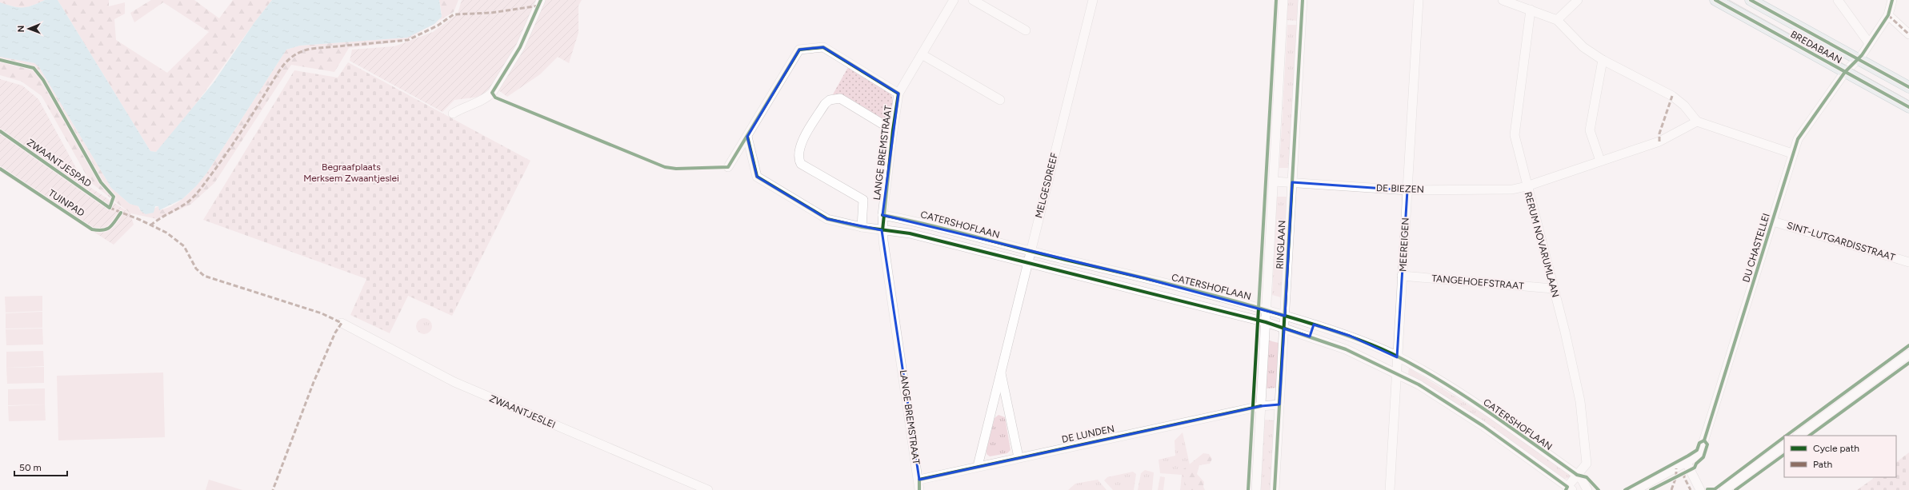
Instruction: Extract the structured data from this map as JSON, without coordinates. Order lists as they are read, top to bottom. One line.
{"streets":{"main road":["BREDABAAN"],"street":["LANGE BREMSTRAAT","MELGESDREEF","DE BIEZEN","CATERSHOFLAAN","SINT-LUTGARDISSTRAAT","RINGLAAN","MEEREIGEN","RERUM NOVARUMLAAN","DU CHASTELLEI","TANGEHOEFSTRAAT","ZWAANTJESLEI","DE LUNDEN"],"cycle path":["ZWAANTJESPAD","TUINPAD"]},"crossings":[["BREDABAAN","DU CHASTELLEI"],["LANGE BREMSTRAAT","CATERSHOFLAAN"],["LANGE BREMSTRAAT","DE LUNDEN"],["MELGESDREEF","CATERSHOFLAAN"],["MELGESDREEF","DE LUNDEN"],["DE BIEZEN","RINGLAAN"],["DE BIEZEN","MEEREIGEN"],["DE BIEZEN","RERUM NOVARUMLAAN"],["CATERSHOFLAAN","RINGLAAN"],["CATERSHOFLAAN","MEEREIGEN"],["CATERSHOFLAAN","RERUM NOVARUMLAAN"],["SINT-LUTGARDISSTRAAT","DU CHASTELLEI"],["RINGLAAN","DE LUNDEN"],["MEEREIGEN","TANGEHOEFSTRAAT"],["RERUM NOVARUMLAAN","TANGEHOEFSTRAAT"]],"parks":["Begraafplaats Merksem Zwaantjeslei"],"legend":["Cycle path","Path"],"scale_bar":"50 m","north":"left"}
